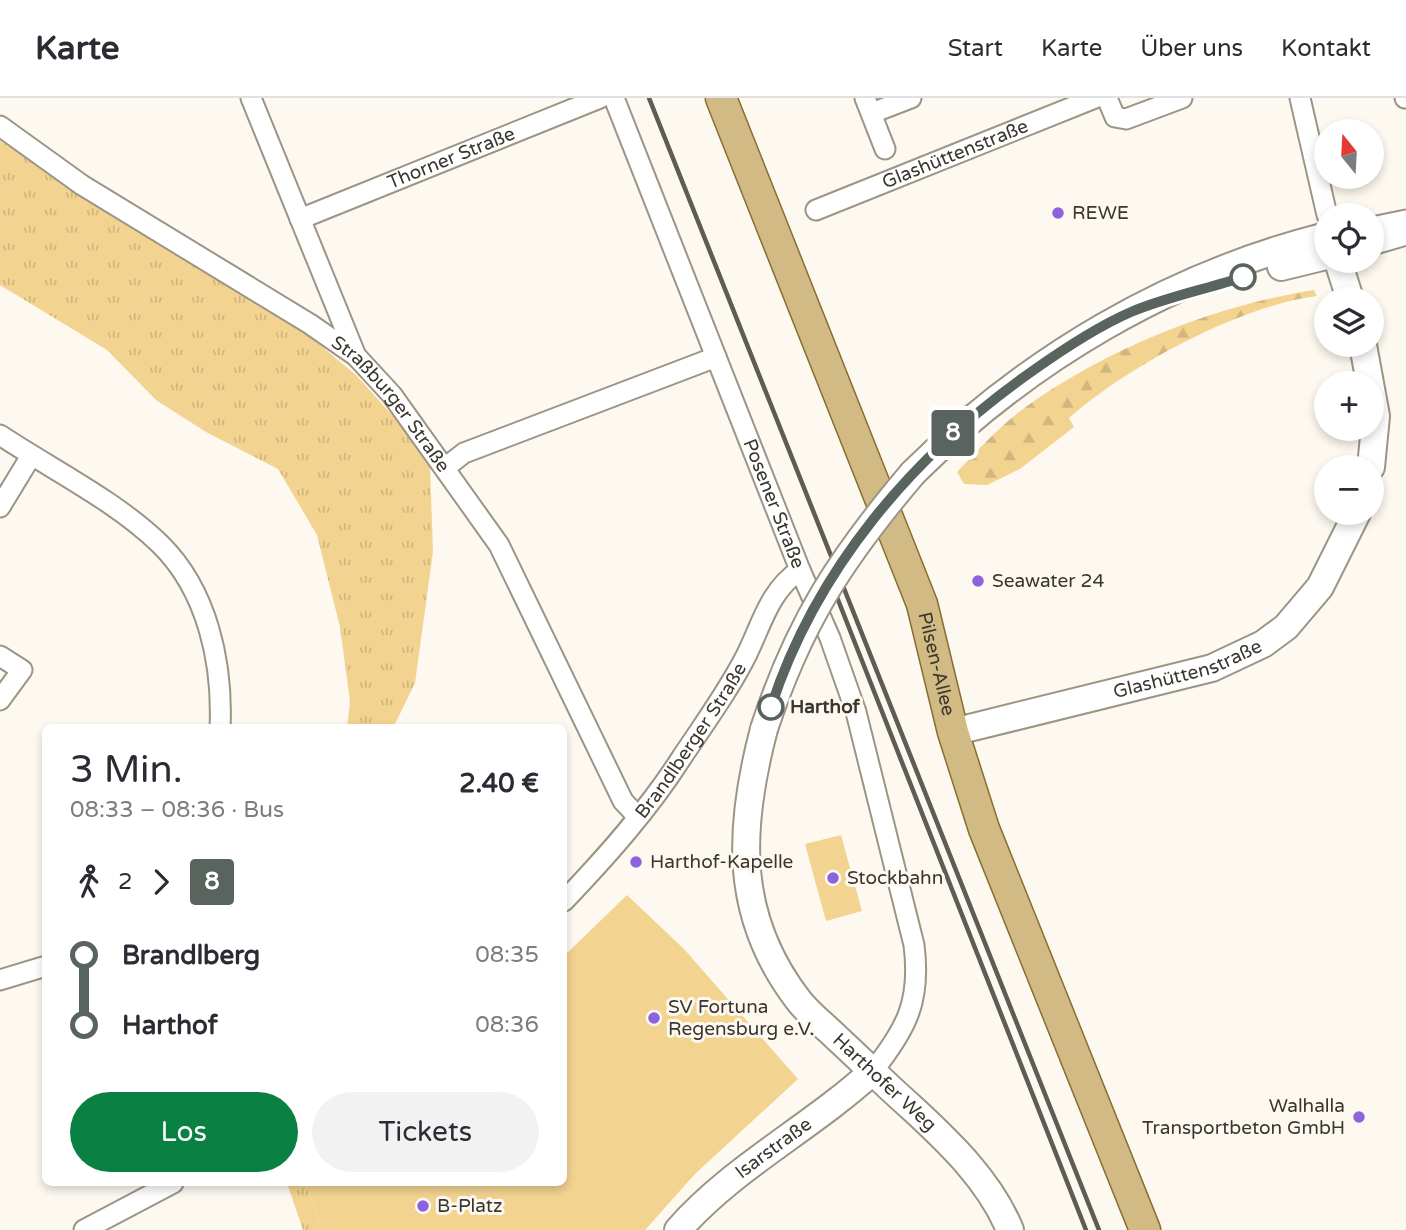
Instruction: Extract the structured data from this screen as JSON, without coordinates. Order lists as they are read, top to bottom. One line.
{"streets":{"main road":["Pilsen-Allee"],"street":["Glashüttenstraße","Thorner Straße","Straßburger Straße","Posener Straße","Brandlberger Straße","Harthofer Weg","Isarstraße"]},"crossings":[["Glashüttenstraße","Pilsen-Allee"],["Straßburger Straße","Brandlberger Straße"],["Posener Straße","Brandlberger Straße"],["Posener Straße","Harthofer Weg"],["Posener Straße","Isarstraße"],["Harthofer Weg","Isarstraße"]],"places":["REWE","Seawater 24","Harthof","Harthof-Kapelle","Stockbahn","SV Fortuna Regensburg e.V.","Walhalla Transportbeton GmbH","B-Platz"],"lines":["bus line 8"],"north":"top","page":{"header":"Karte","nav":["Start","Karte","Über uns","Kontakt"],"on_map":"8","map_buttons":["+","−"],"heading":["3 Min.","08:33 – 08:36 · Bus","2.40 €"],"legs":["2","8"],"list":[{"name":"Brandlberg","value":"08:35"},{"name":"Harthof","value":"08:36"}],"buttons":["Los","Tickets"]}}
